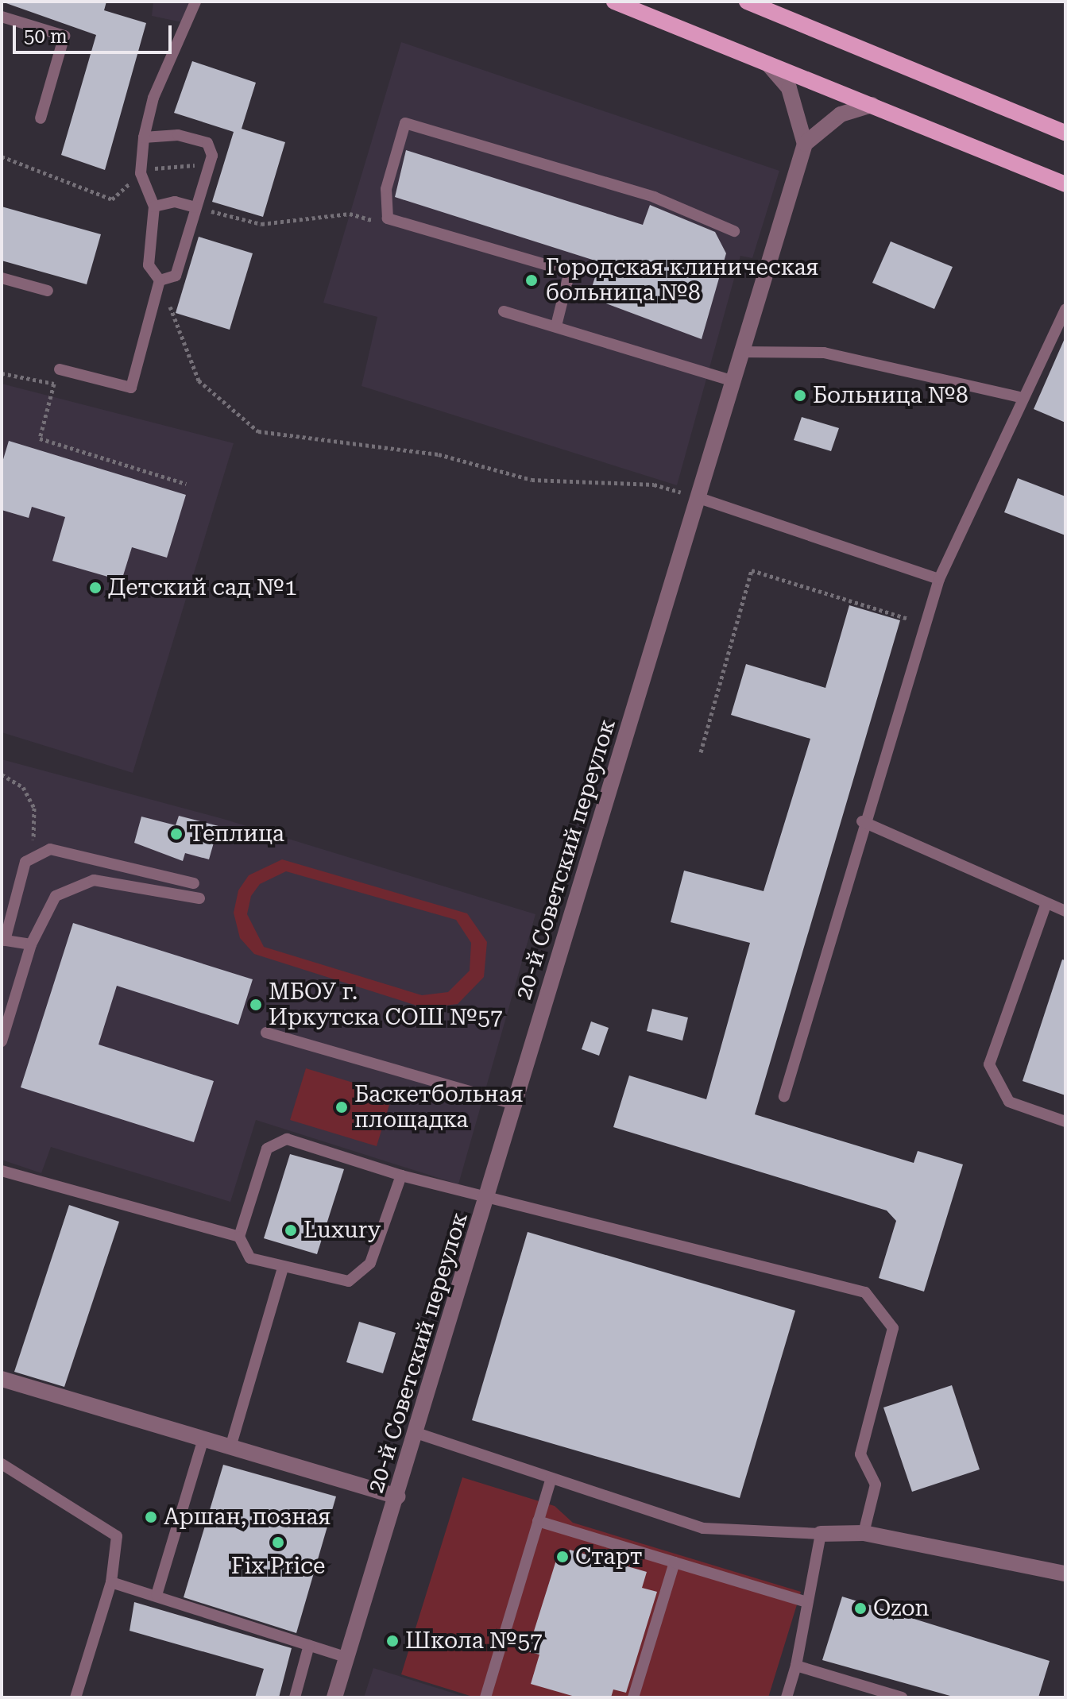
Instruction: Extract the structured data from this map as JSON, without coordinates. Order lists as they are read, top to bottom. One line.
{"streets":{"street":["20-й Советский переулок"]},"places":["Городская клиническая больница №8","Больница №8","Детский сад №1","Теплица","МБОУ г. Иркутска СОШ №57","Баскетбольная площадка","Luxury","Аршан, позная","Fix Price","Старт","Ozon","Школа №57"],"scale_bar":"50 m"}
